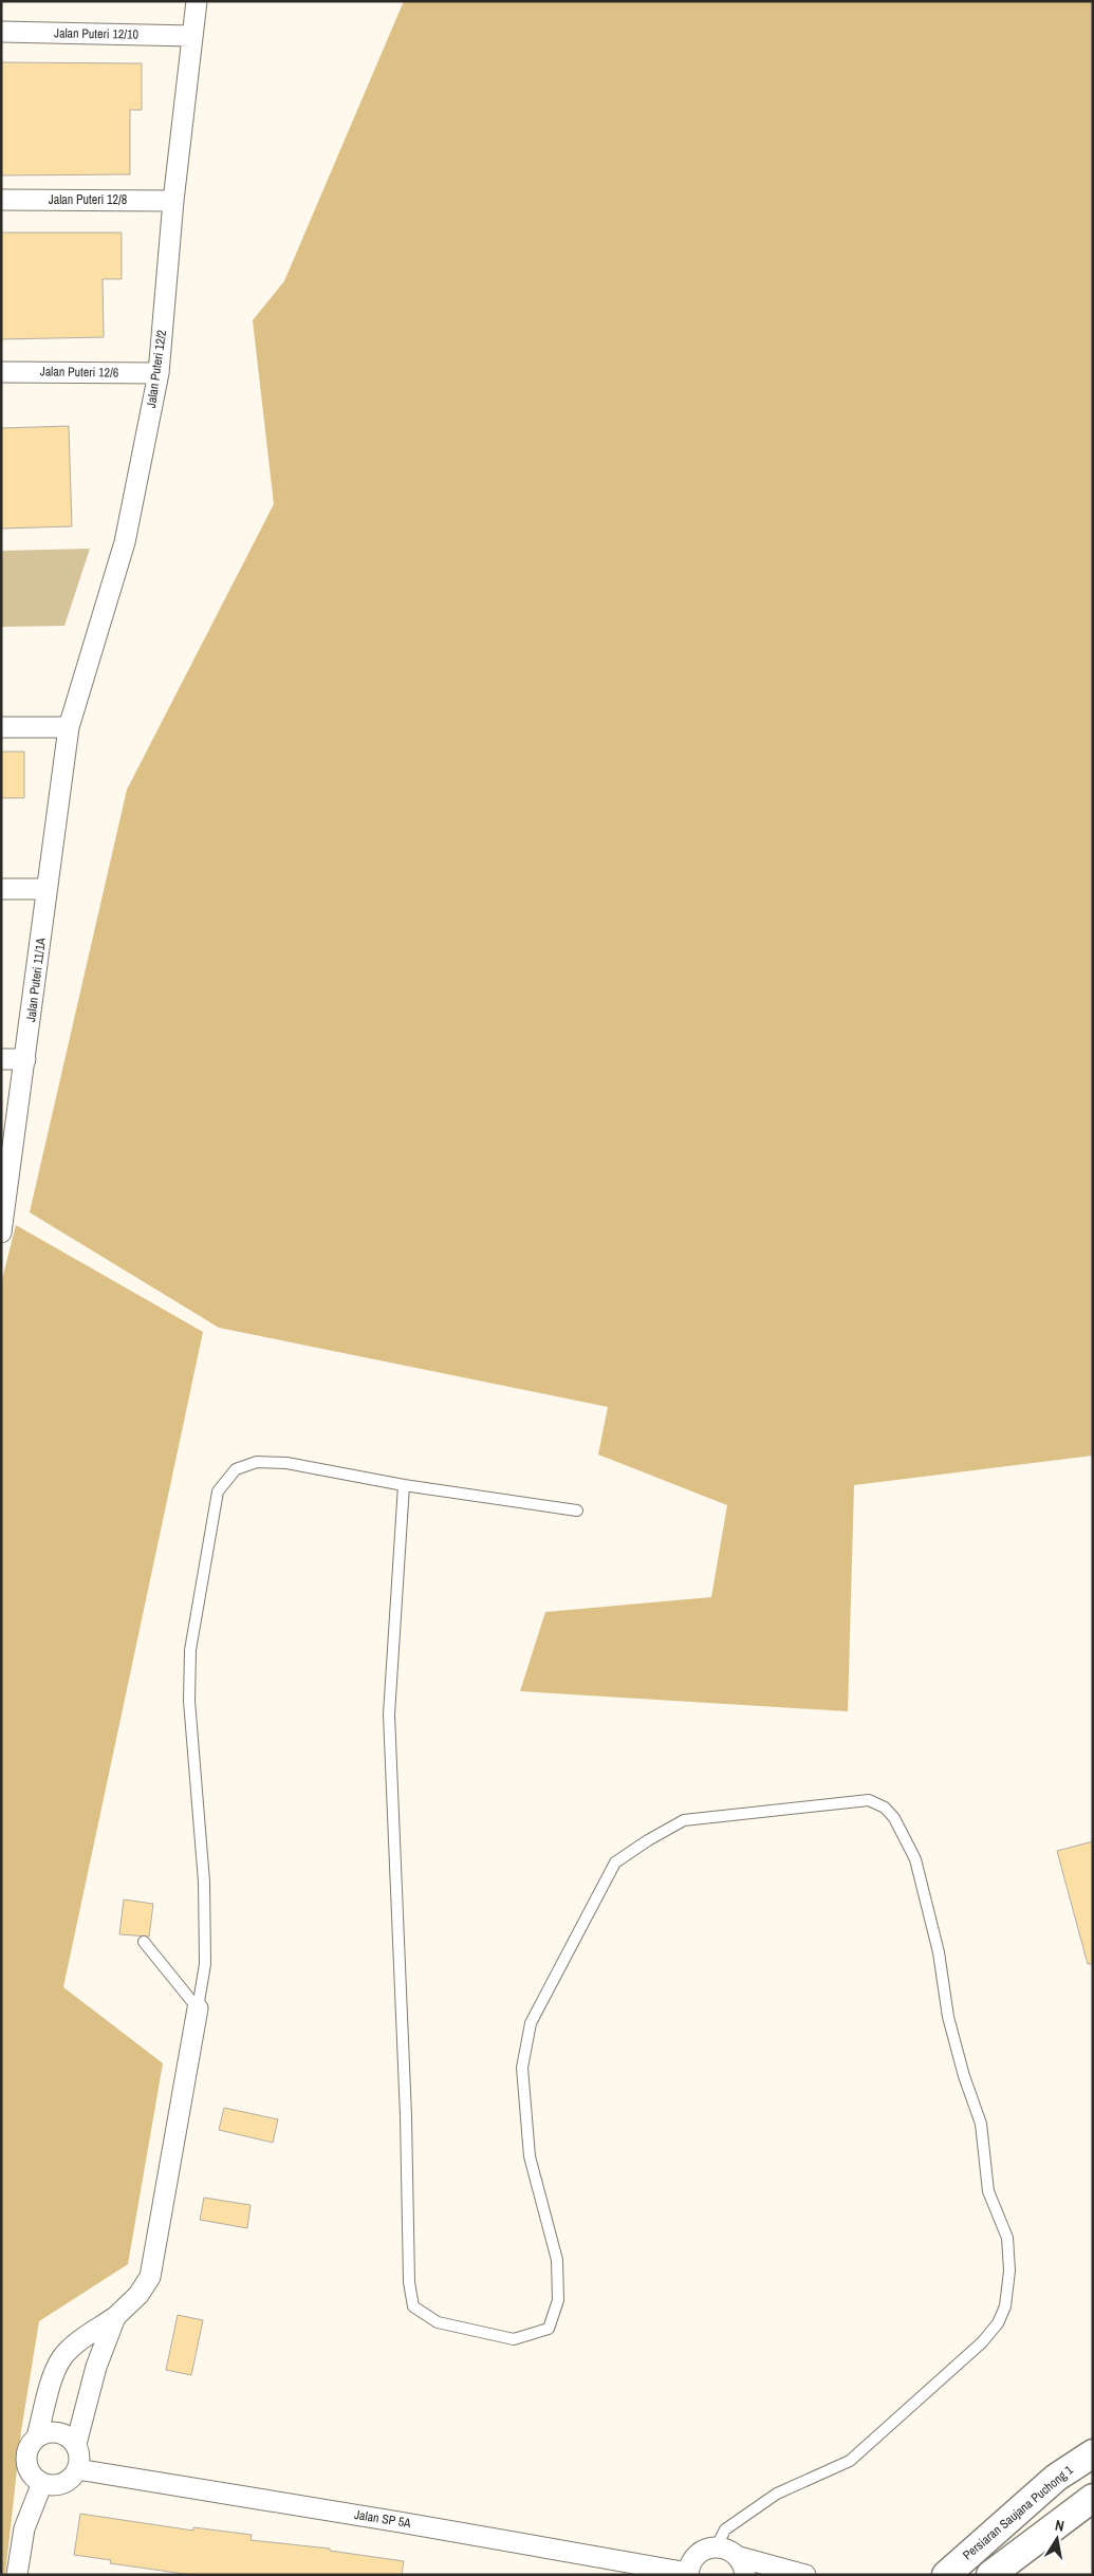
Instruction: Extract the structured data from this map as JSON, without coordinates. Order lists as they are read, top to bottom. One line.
{"streets":{"street":["Jalan Puteri 12/10","Jalan Puteri 12/8","Jalan Puteri 12/2","Jalan Puteri 12/6","Jalan Puteri 11/1A","Persiaran Saujana Puchong 1","Jalan SP 5A"]},"crossings":[["Jalan Puteri 12/10","Jalan Puteri 12/2"],["Jalan Puteri 12/8","Jalan Puteri 12/2"],["Jalan Puteri 12/2","Jalan Puteri 12/6"],["Jalan Puteri 12/2","Jalan Puteri 11/1A"]],"north":"top"}
